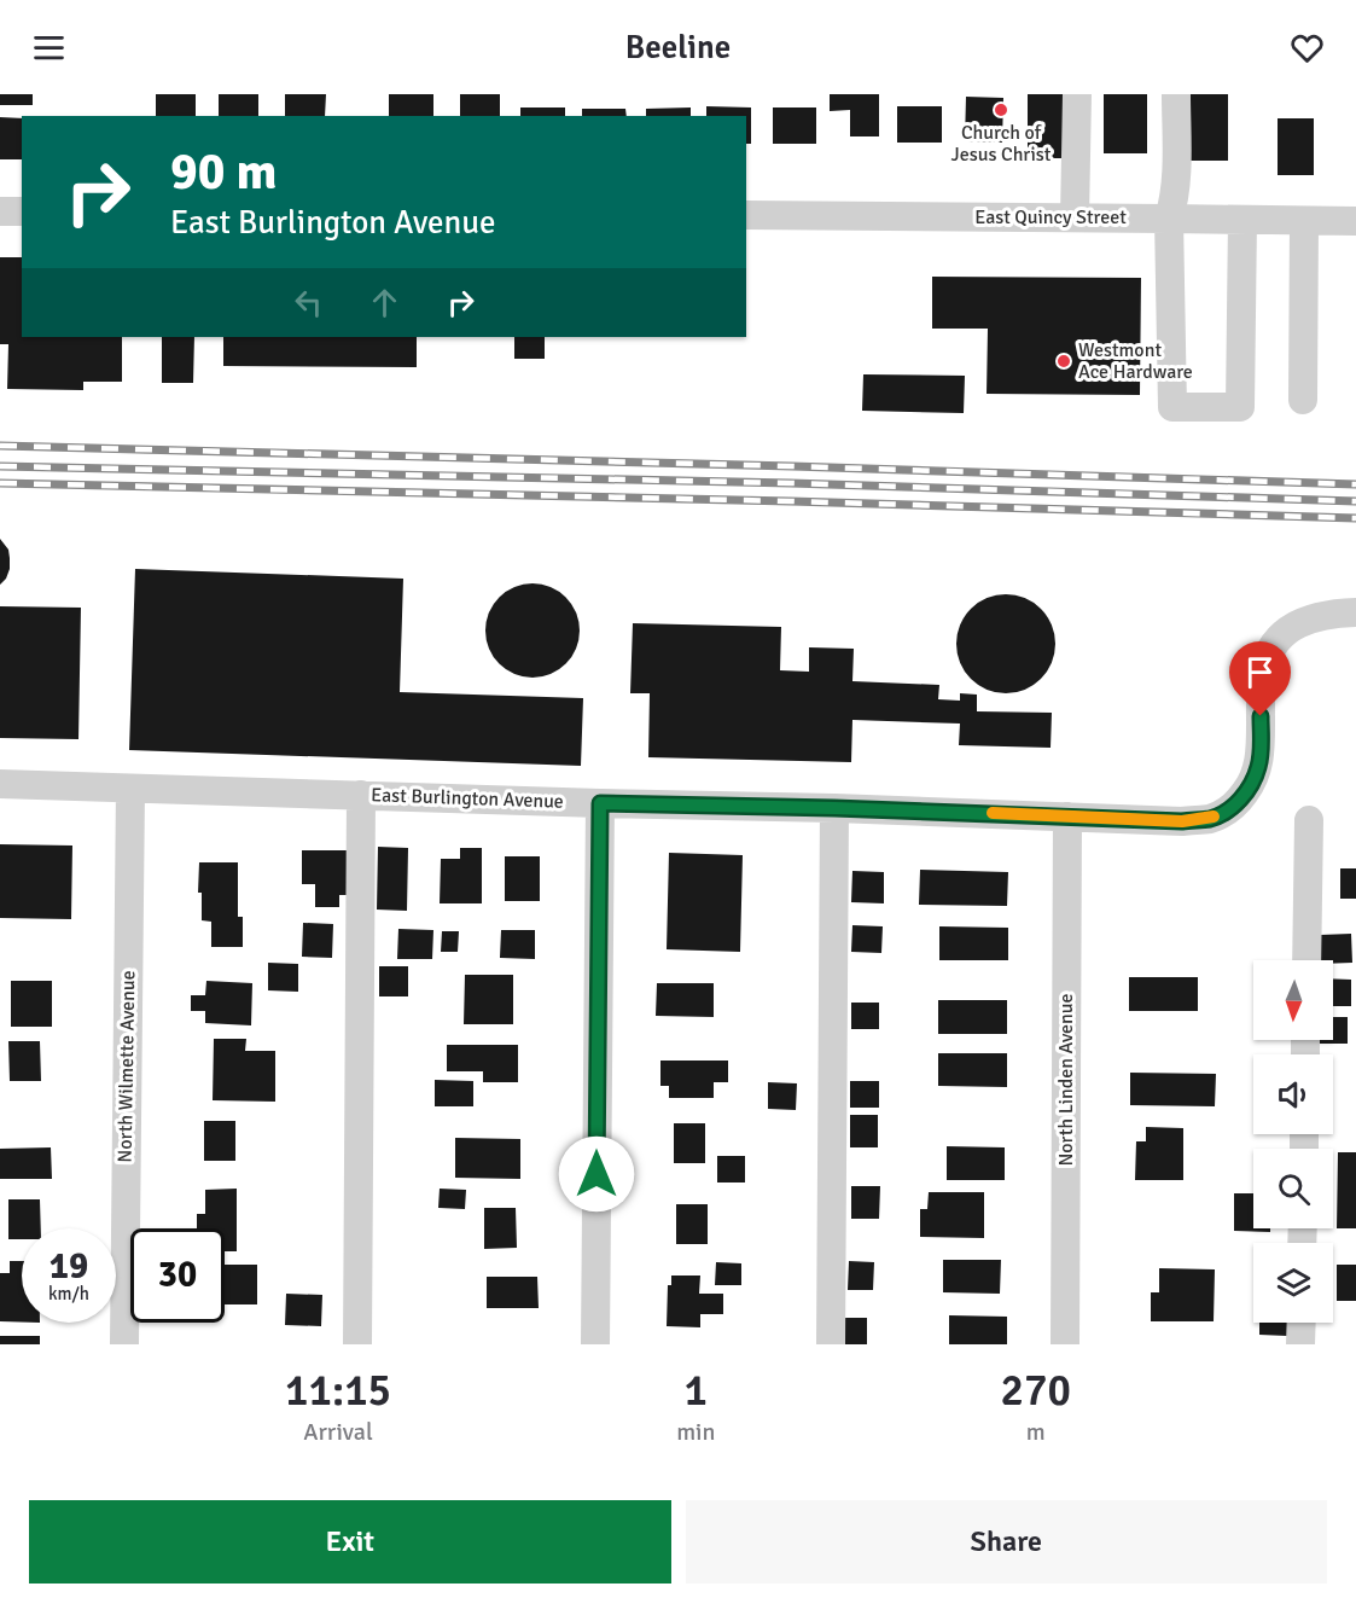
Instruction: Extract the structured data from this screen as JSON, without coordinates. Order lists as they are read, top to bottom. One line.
{"streets":{"street":["East Quincy Street","East Burlington Avenue","North Wilmette Avenue","North Linden Avenue"]},"crossings":[["East Burlington Avenue","North Wilmette Avenue"],["East Burlington Avenue","North Linden Avenue"]],"places":["Church of Jesus Christ","Westmont Ace Hardware"],"north":"bottom","page":{"header":"Beeline","turn":["90 m","East Burlington Avenue"],"speed":"19 km/h","limit":"30","eta":["11:15","Arrival","1","min","270","m"],"buttons":["Exit","Share"]}}
